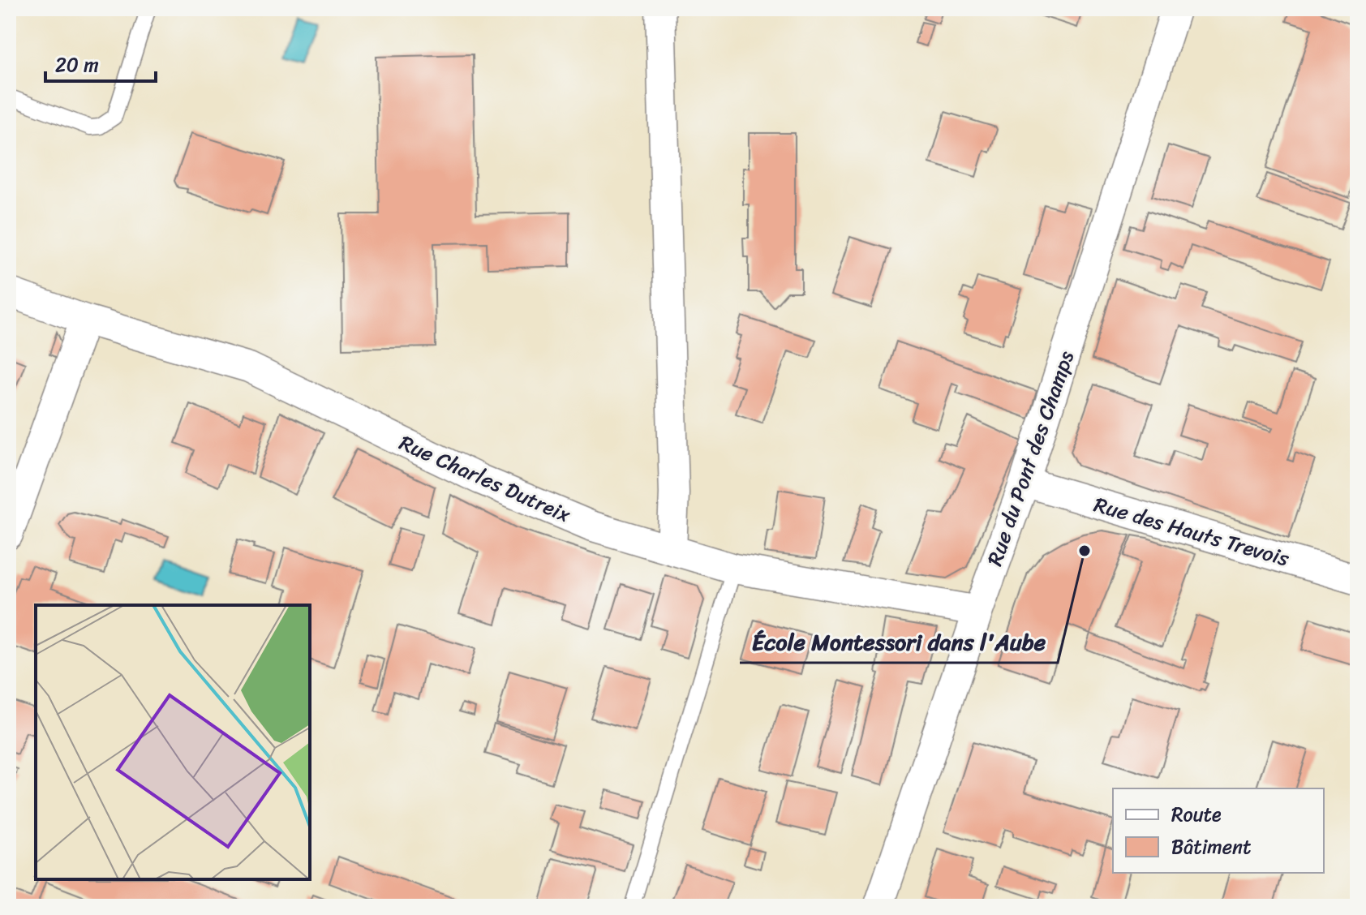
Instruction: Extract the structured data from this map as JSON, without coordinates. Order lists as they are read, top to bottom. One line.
{"streets":{"street":["Rue du Pont des Champs","Rue Charles Dutreix","Rue des Hauts Trevois"]},"crossings":[["Rue du Pont des Champs","Rue Charles Dutreix"],["Rue du Pont des Champs","Rue des Hauts Trevois"]],"places":["École Montessori dans l'Aube"],"legend":["Route","Bâtiment"],"scale_bar":"20 m"}
